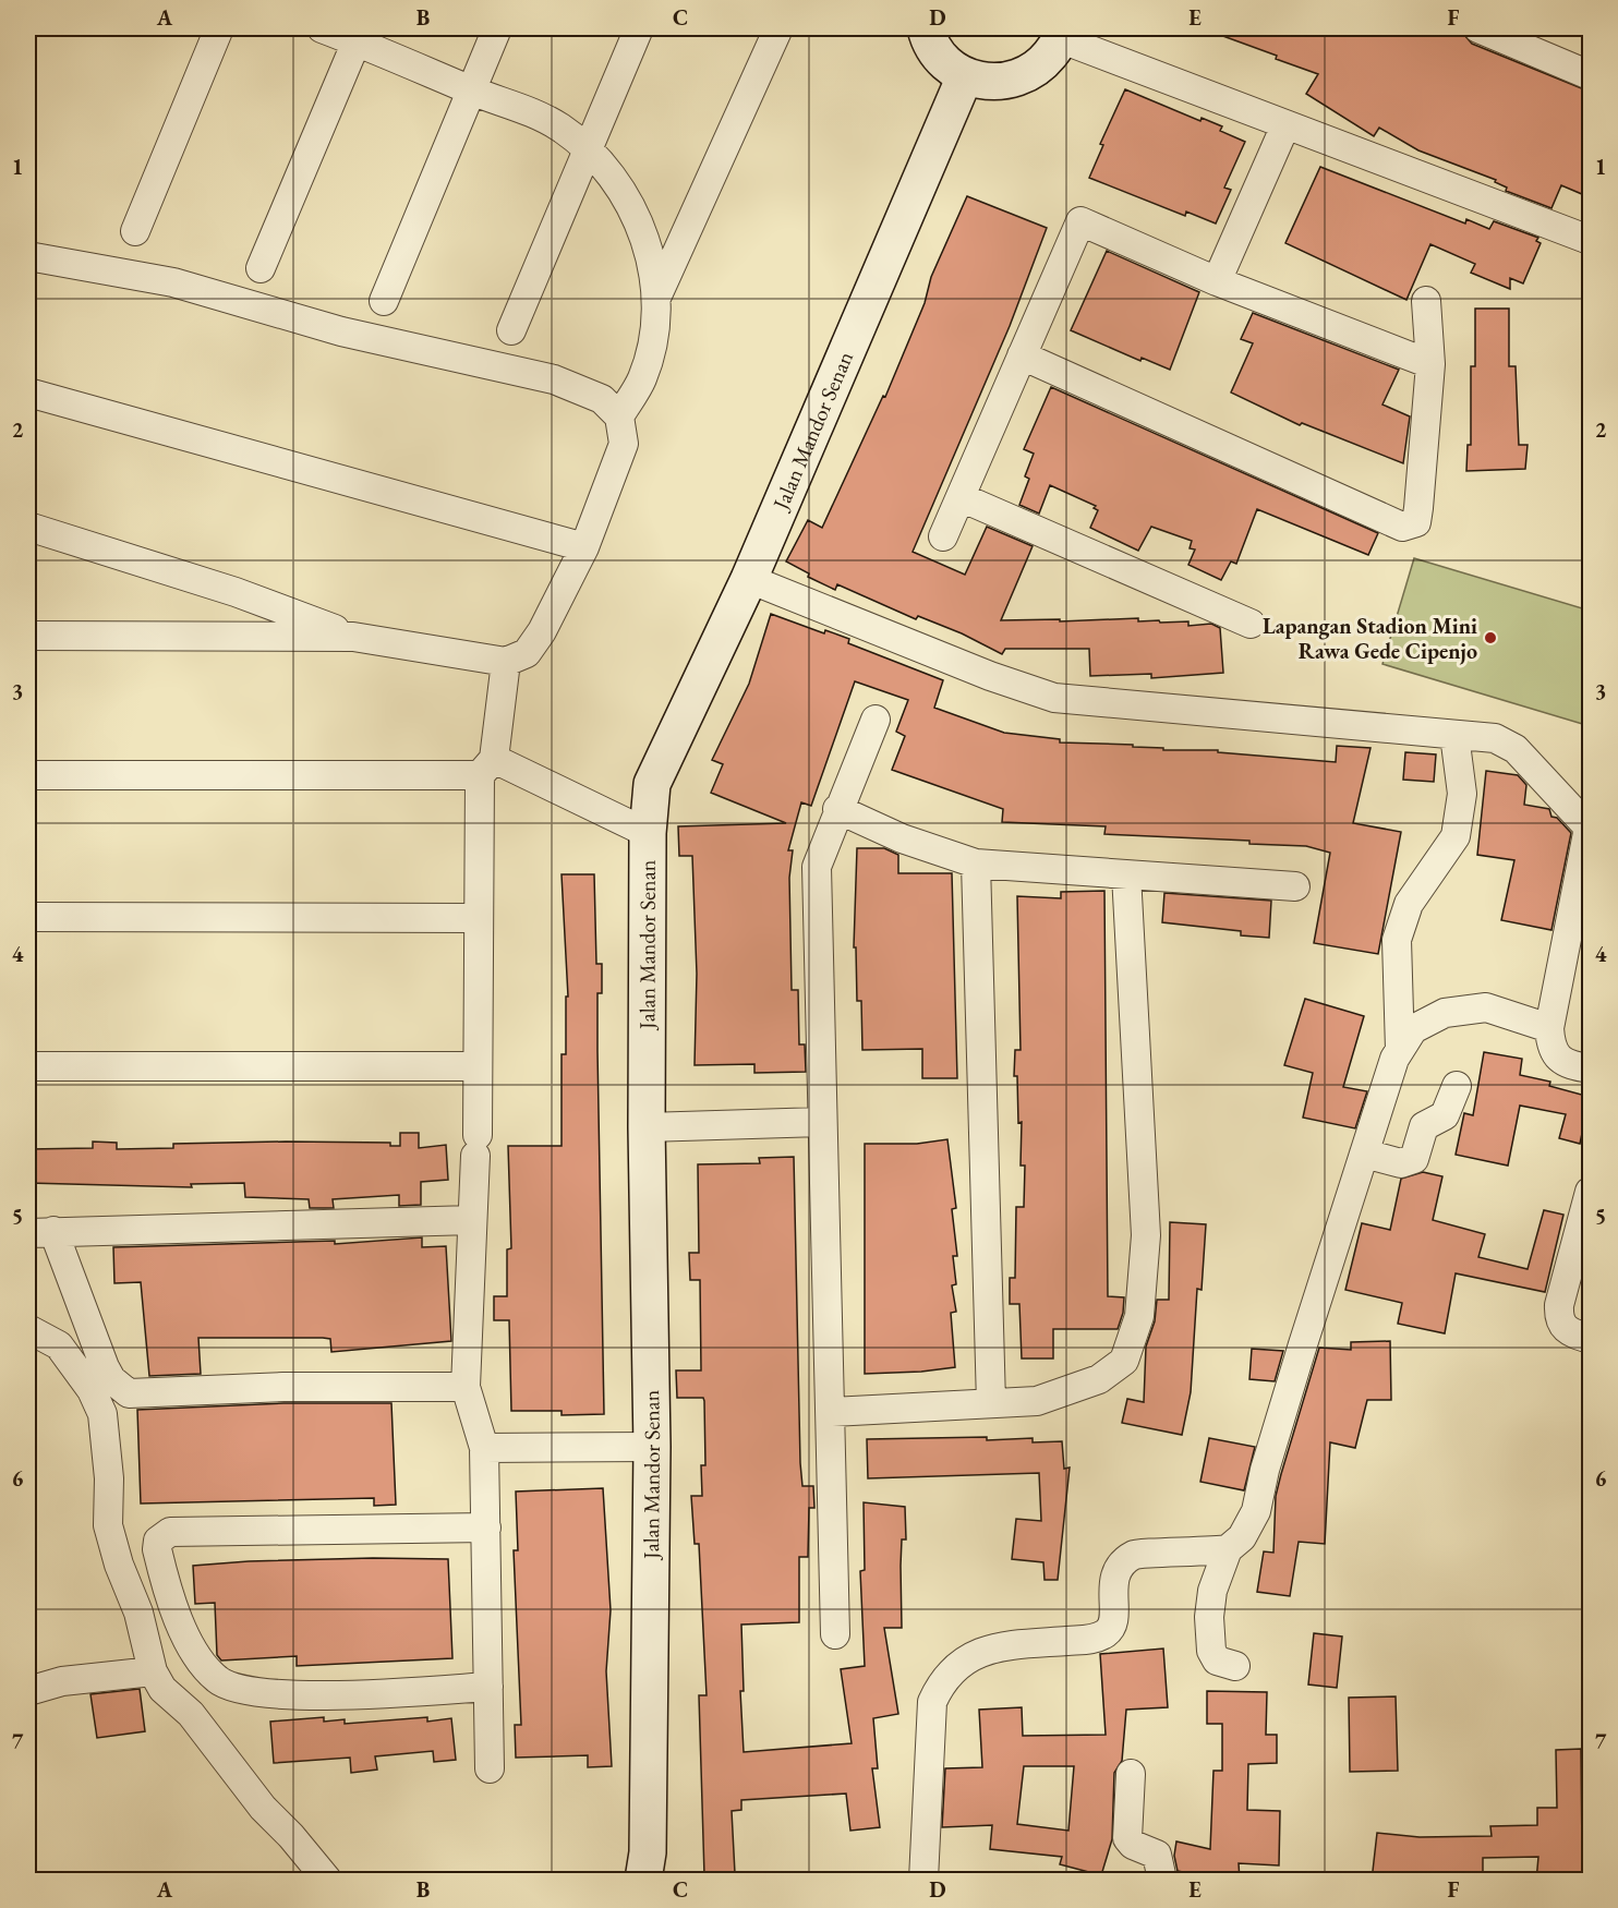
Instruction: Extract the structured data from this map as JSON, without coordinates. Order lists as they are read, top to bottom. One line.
{"streets":{"street":["Jalan Mandor Senan"]},"places":["Lapangan Stadion Mini Rawa Gede Cipenjo"],"grid":{"columns":["A","B","C","D","E","F"],"rows":["1","2","3","4","5","6","7"]}}
